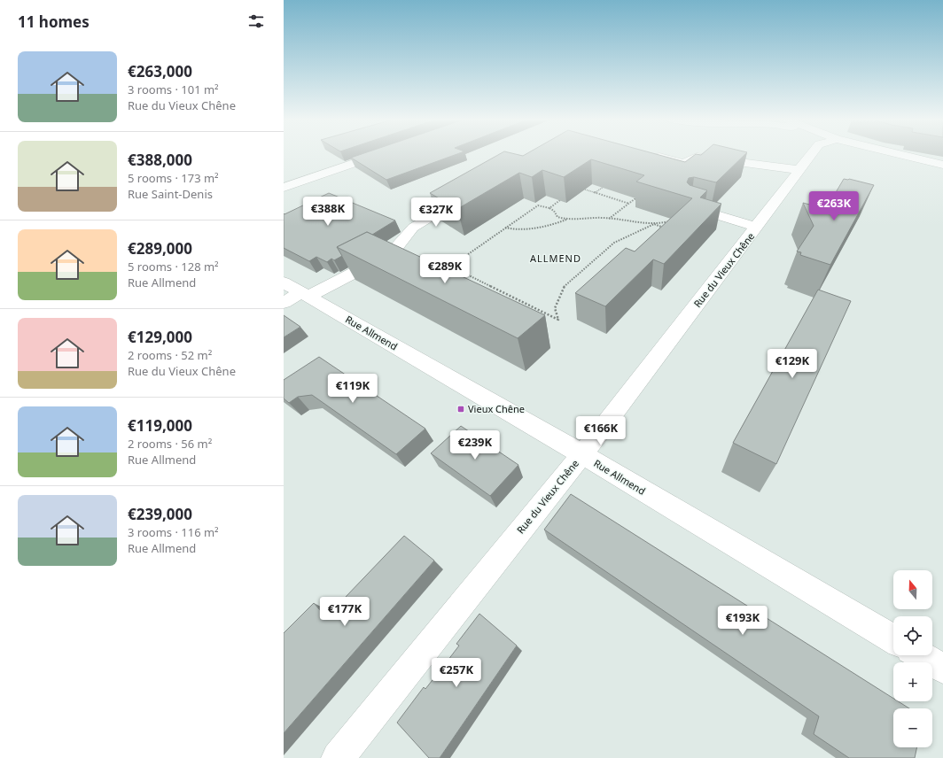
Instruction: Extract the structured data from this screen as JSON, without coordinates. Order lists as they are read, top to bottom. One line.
{"streets":{"street":["Rue du Vieux Chêne","Rue Allmend"]},"crossings":[["Rue du Vieux Chêne","Rue Allmend"]],"districts":["ALLMEND"],"places":{"transit":["Vieux Chêne"]},"north":"top","page":{"heading":"11 homes","list":[{"name":"€263,000","note":"3 rooms · 101 m² · Rue du Vieux Chêne"},{"name":"€388,000","note":"5 rooms · 173 m² · Rue Saint-Denis"},{"name":"€289,000","note":"5 rooms · 128 m² · Rue Allmend"},{"name":"€129,000","note":"2 rooms · 52 m² · Rue du Vieux Chêne"},{"name":"€119,000","note":"2 rooms · 56 m² · Rue Allmend"},{"name":"€239,000","note":"3 rooms · 116 m² · Rue Allmend"}],"price":["€263K","€388K","€327K","€289K","€129K","€119K","€166K","€239K","€177K","€193K","€257K"],"map_buttons":["+","−"]}}
